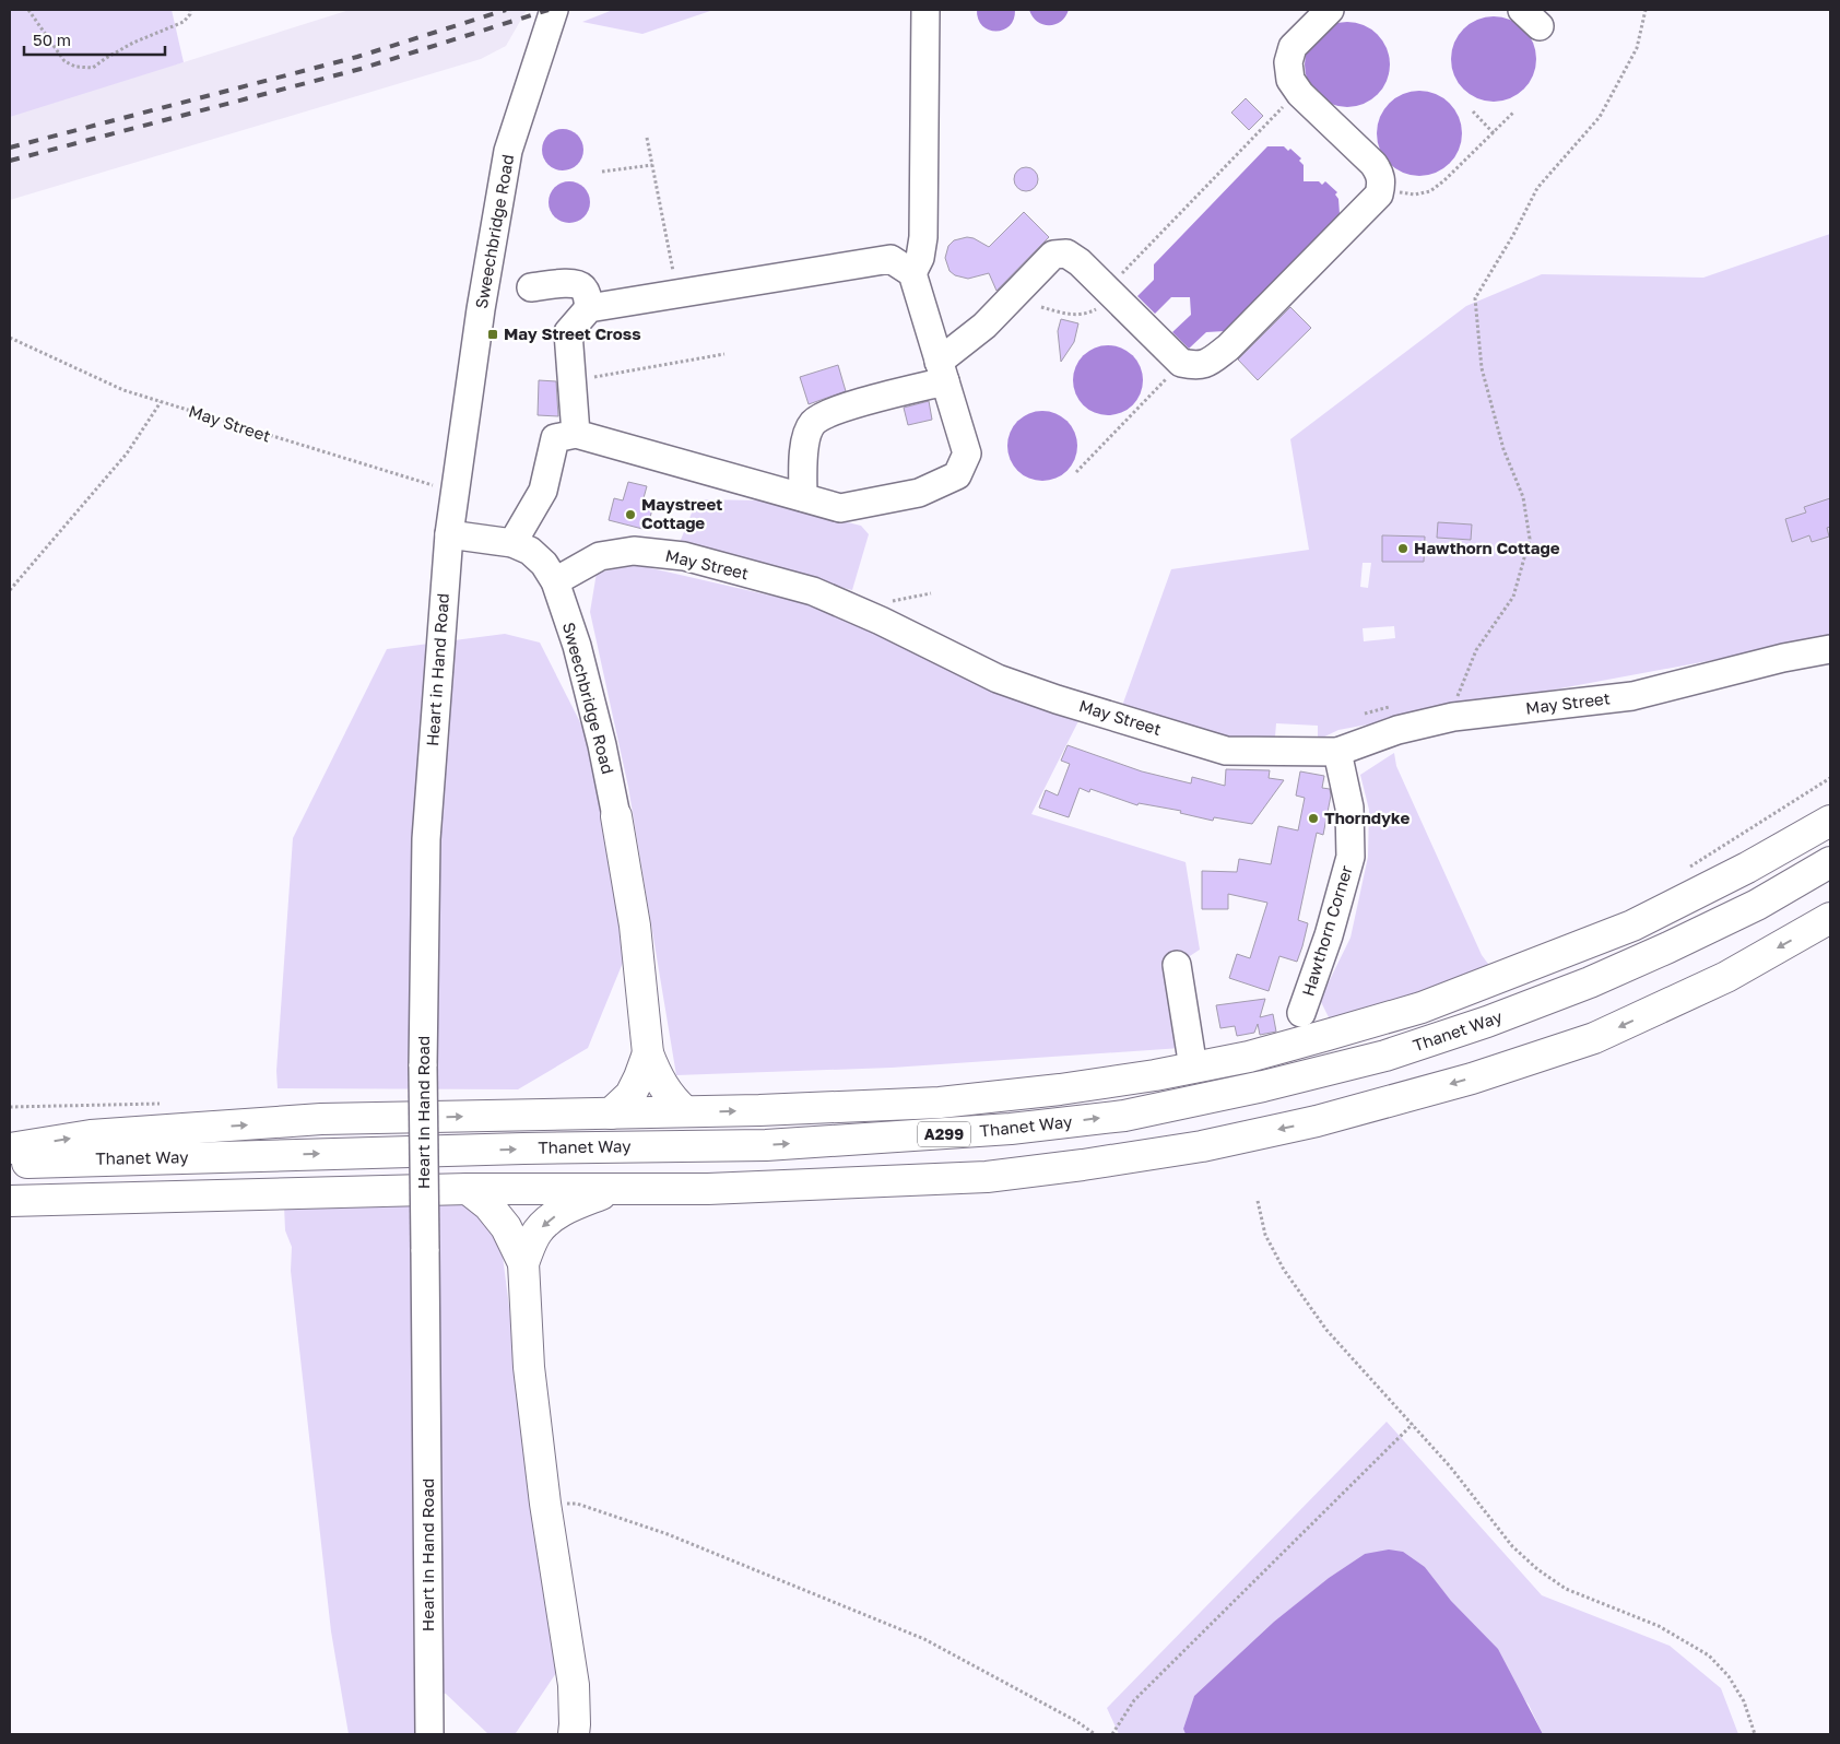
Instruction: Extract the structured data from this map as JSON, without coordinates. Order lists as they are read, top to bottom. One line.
{"streets":{"highway":["Thanet Way","A299"],"street":["Sweechbridge Road","May Street","Heart in Hand Road","Hawthorn Corner"]},"crossings":[["Sweechbridge Road","May Street"],["Sweechbridge Road","Heart in Hand Road"],["May Street","Heart in Hand Road"],["May Street","Hawthorn Corner"]],"places":{"transit":["May Street Cross"],"other":["Maystreet Cottage","Hawthorn Cottage","Thorndyke"]},"scale_bar":"50 m"}
